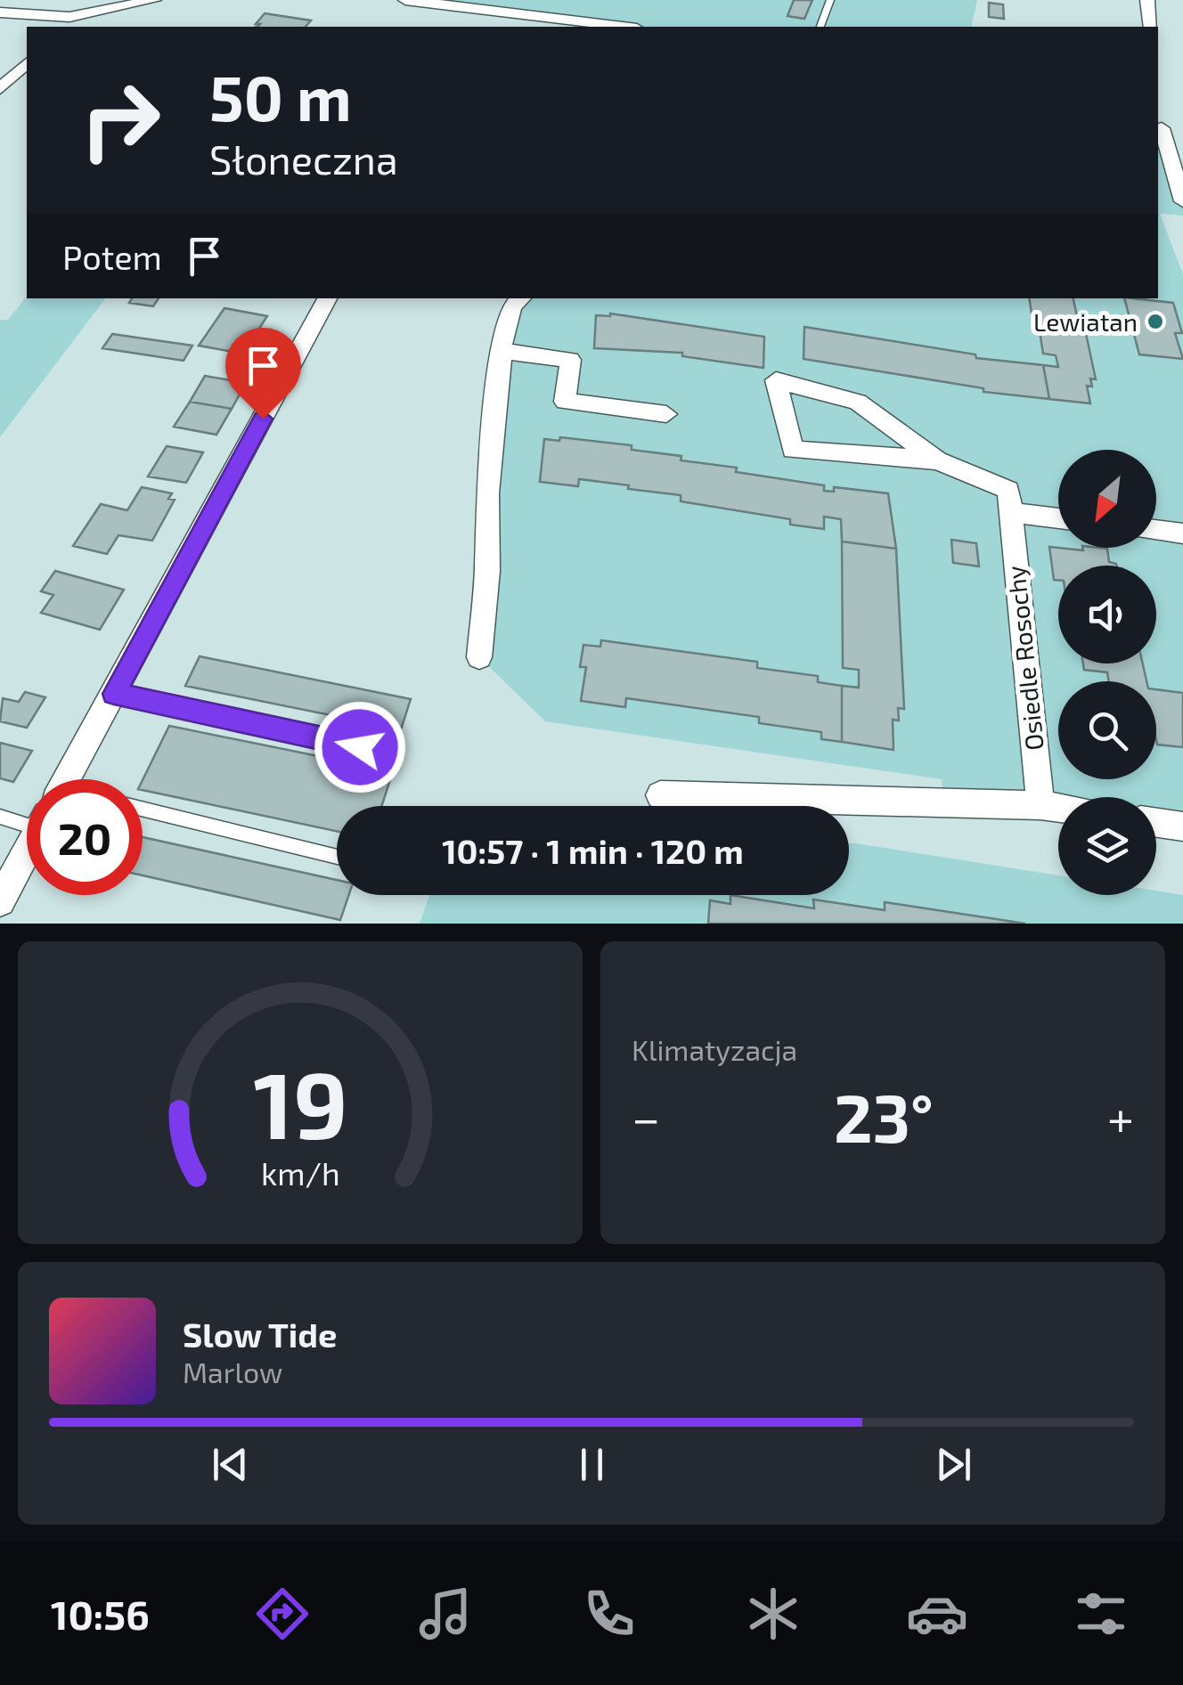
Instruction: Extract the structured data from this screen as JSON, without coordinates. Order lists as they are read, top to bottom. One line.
{"streets":{"street":["Osiedle Rosochy"]},"places":["Lewiatan"],"north":"bottom left","page":{"turn":["50 m","Słoneczna"],"then":"Potem","limit":"20","trip":"10:57 · 1 min · 120 m","tile":"Klimatyzacja","heat":["−","23°","+"],"song":["Slow Tide","Marlow"],"tabs":"10:56","gauge":["19","km/h"]}}
